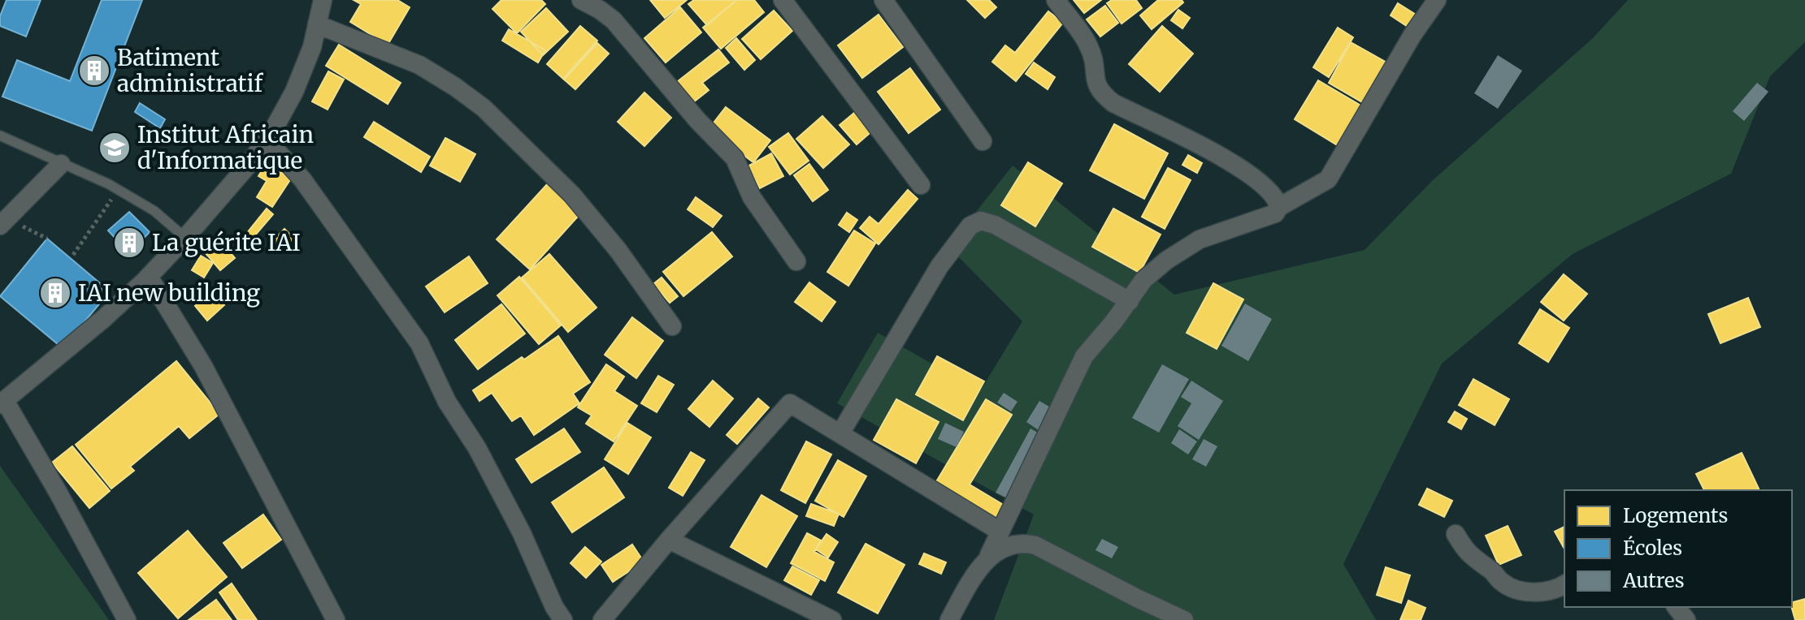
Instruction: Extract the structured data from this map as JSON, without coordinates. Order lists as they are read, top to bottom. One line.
{"places":{"building":["Batiment administratif","La guérite IAI","IAI new building"],"school or university":["Institut Africain d'Informatique"]},"legend":["Logements","Écoles","Autres"]}
